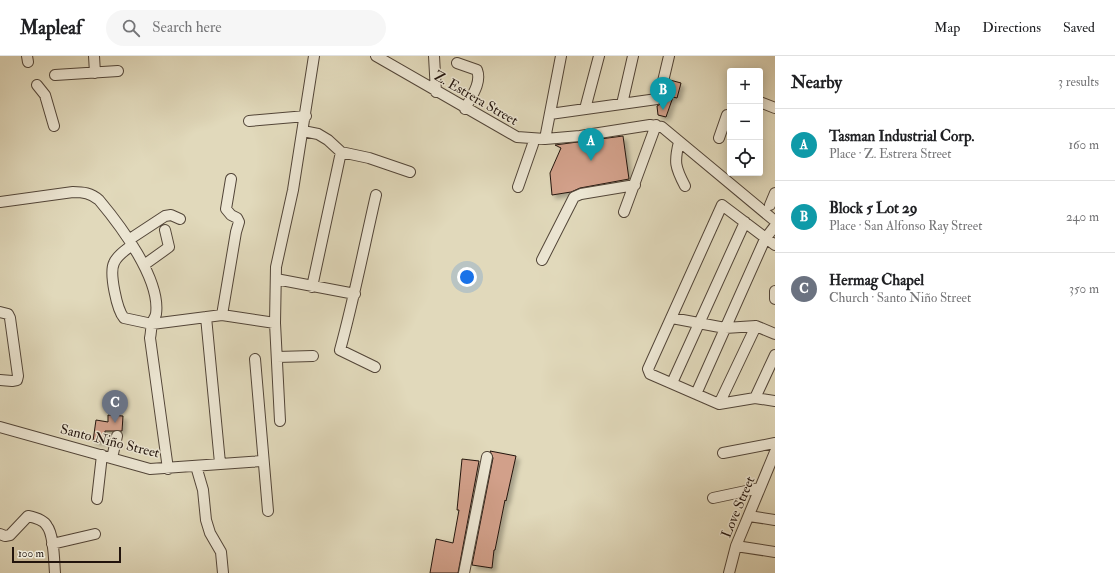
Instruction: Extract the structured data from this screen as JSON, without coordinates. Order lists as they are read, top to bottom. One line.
{"streets":{"street":["Z. Estrera Street","Santo Niño Street","Love Street"]},"scale_bar":"100 m","page":{"header":"Mapleaf","search":"Search here","nav":["Map","Directions","Saved"],"heading":["Nearby","3 results"],"map_buttons":["+","−"],"pins":["B","A","C"],"list":[{"mark":"A","name":"Tasman Industrial Corp.","note":"Place · Z. Estrera Street","value":"160 m"},{"mark":"B","name":"Block 5 Lot 29","note":"Place · San Alfonso Ray Street","value":"240 m"},{"mark":"C","name":"Hermag Chapel","note":"Church · Santo Niño Street","value":"350 m"}],"scale":"100 m"}}
